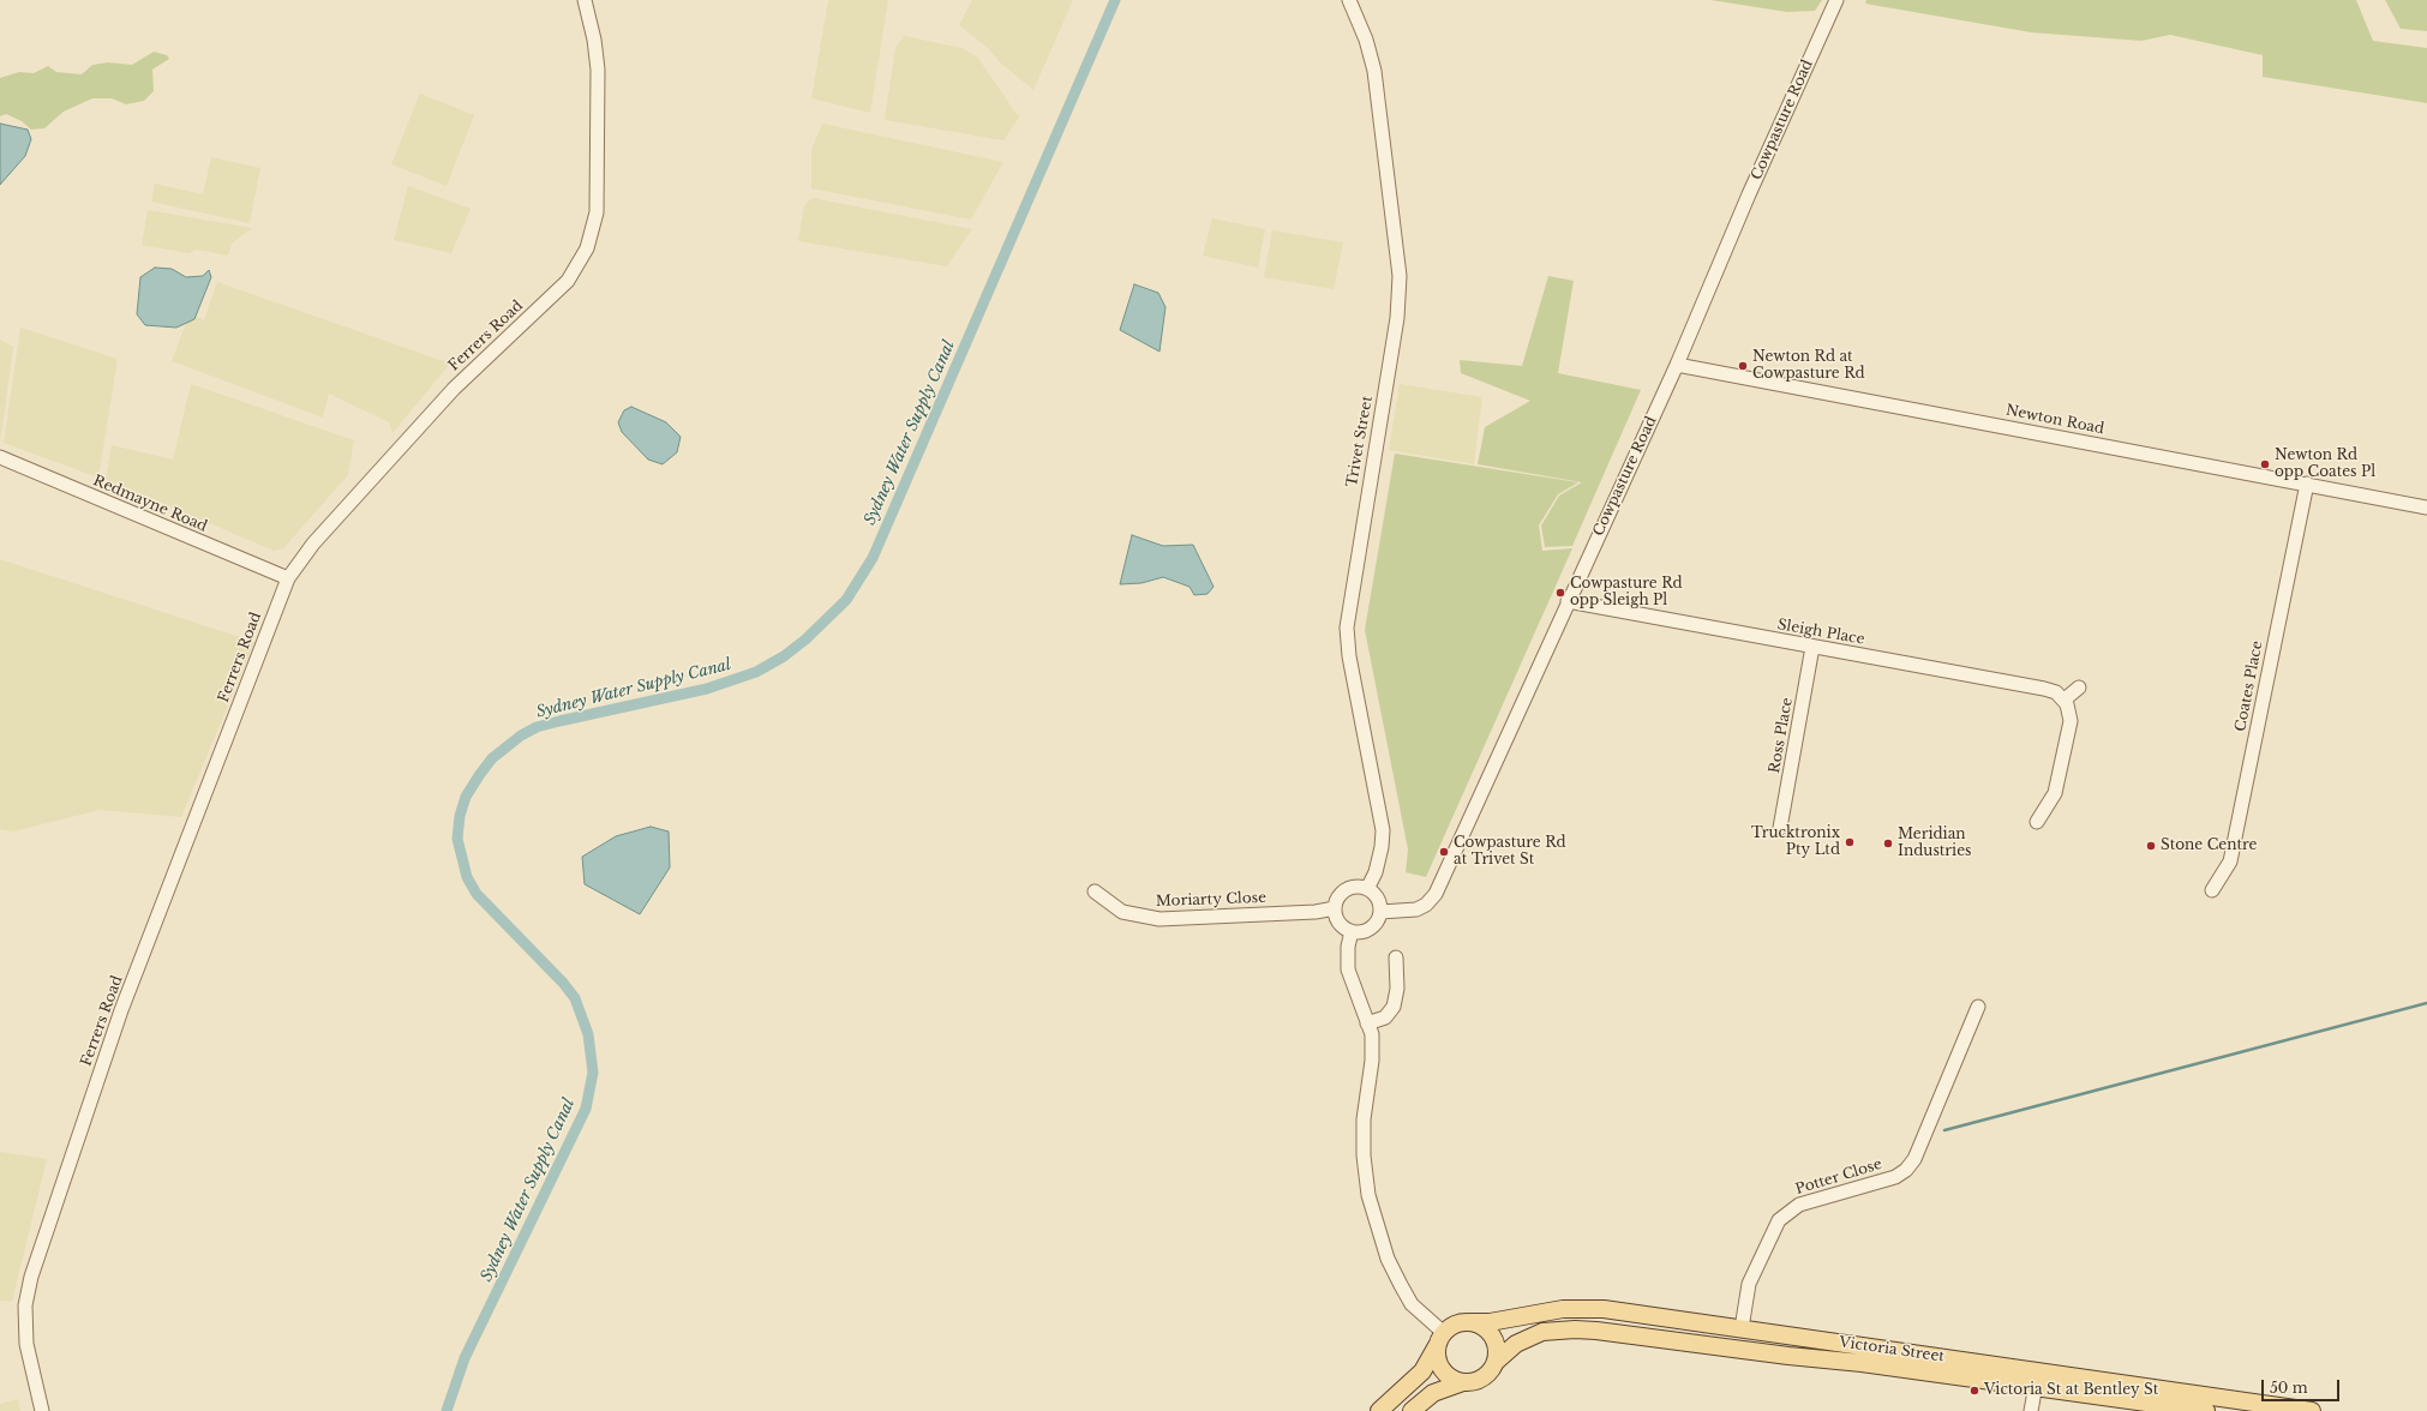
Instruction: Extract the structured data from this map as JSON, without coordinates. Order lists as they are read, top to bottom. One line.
{"streets":{"main road":["Victoria Street"],"street":["Cowpasture Road","Ferrers Road","Newton Road","Trivet Street","Redmayne Road","Sleigh Place","Coates Place","Ross Place","Moriarty Close","Potter Close"]},"crossings":[["Cowpasture Road","Newton Road"],["Cowpasture Road","Trivet Street"],["Cowpasture Road","Sleigh Place"],["Cowpasture Road","Moriarty Close"],["Ferrers Road","Redmayne Road"],["Newton Road","Coates Place"],["Trivet Street","Moriarty Close"],["Sleigh Place","Ross Place"],["Potter Close","Victoria Street"]],"water":["Sydney Water Supply Canal"],"places":["Newton Rd at Cowpasture Rd","Newton Rd opp Coates Pl","Cowpasture Rd opp Sleigh Pl","Trucktronix Pty Ltd","Meridian Industries","Stone Centre","Cowpasture Rd at Trivet St","Victoria St at Bentley St"],"scale_bar":"50 m"}
